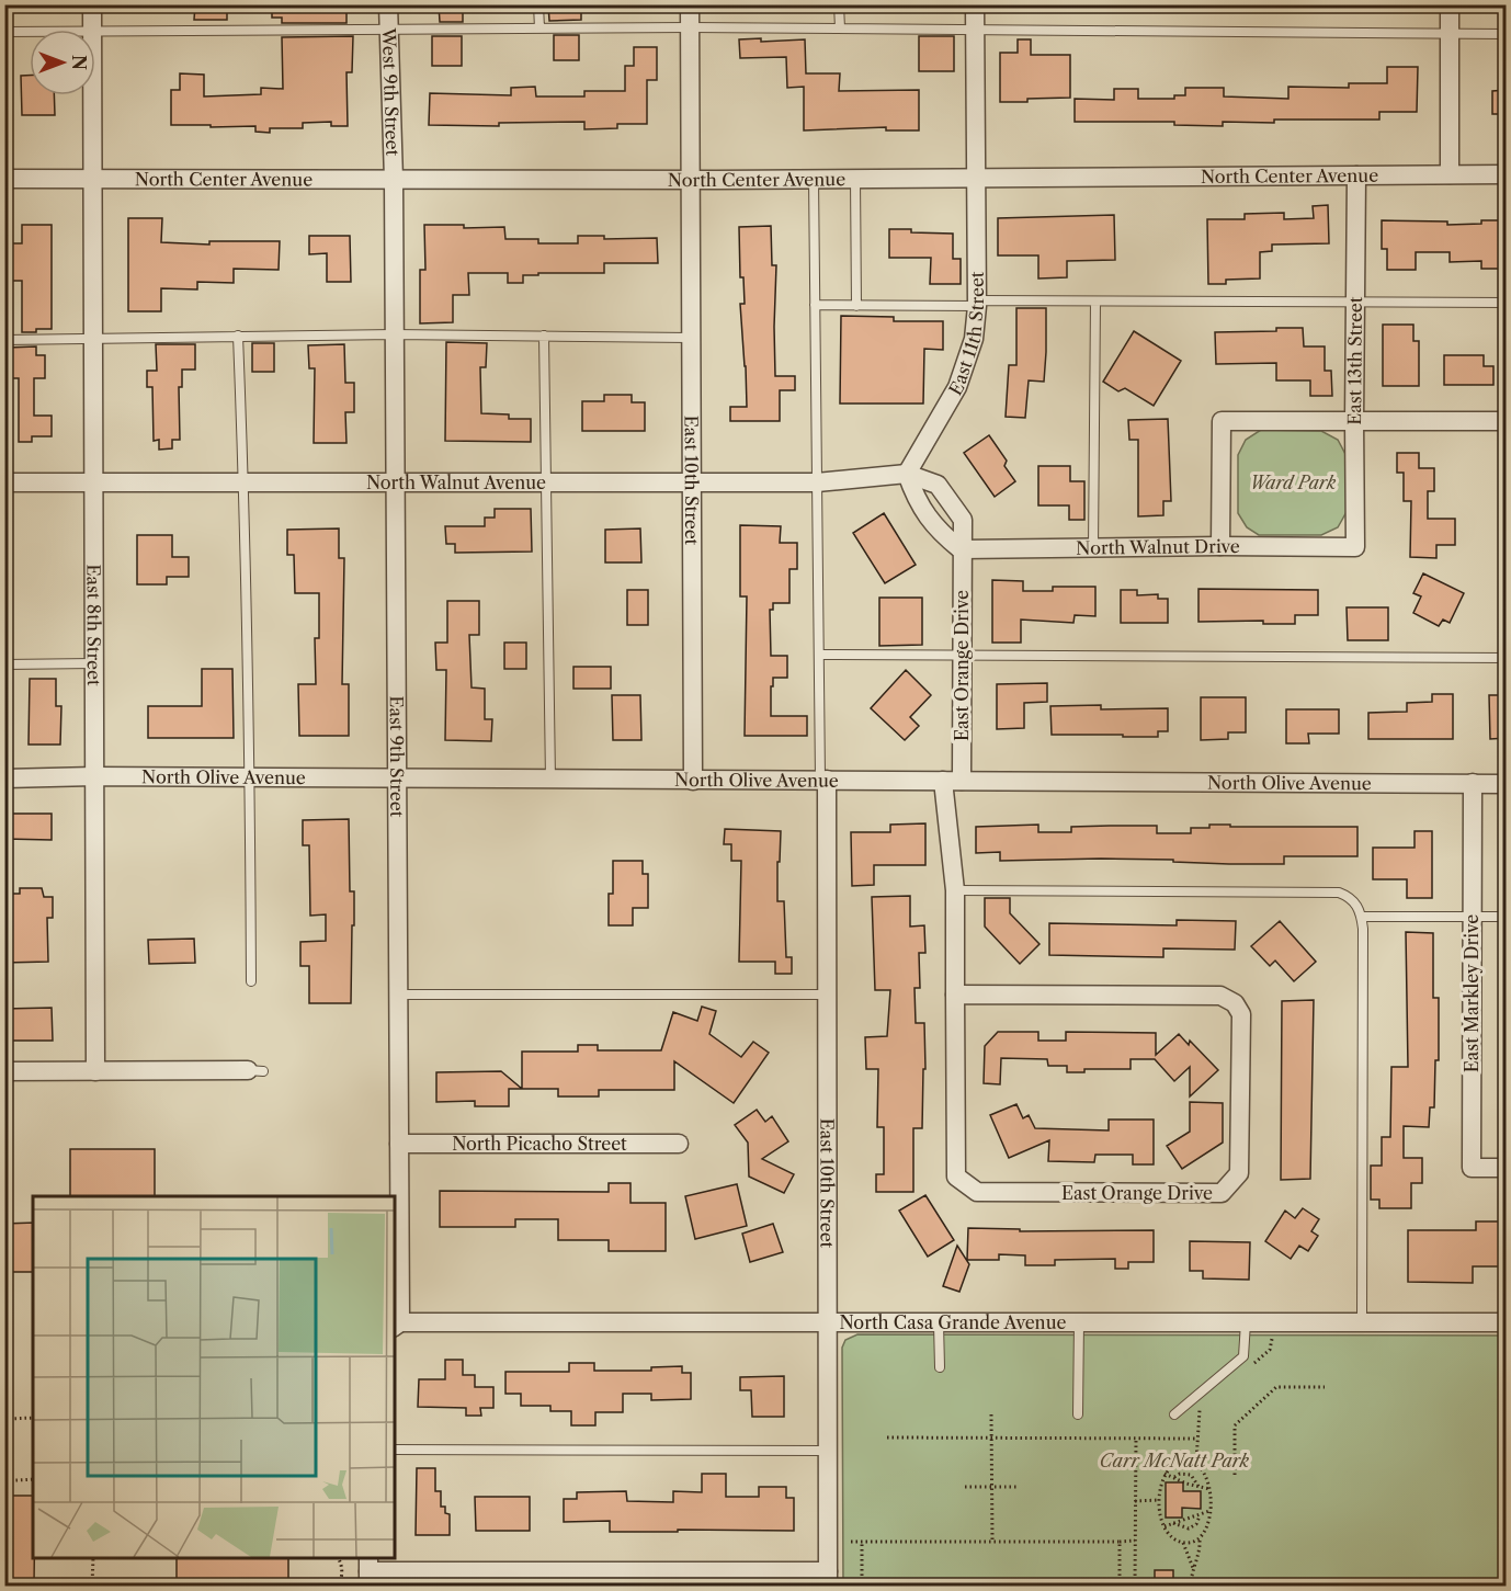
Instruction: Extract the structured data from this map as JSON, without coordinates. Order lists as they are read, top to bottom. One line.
{"streets":{"street":["West 9th Street","North Center Avenue","East 11th Street","East 13th Street","East 10th Street","North Walnut Avenue","North Walnut Drive","East 8th Street","East Orange Drive","East 9th Street","North Olive Avenue","East Markley Drive","North Picacho Street","North Casa Grande Avenue"]},"crossings":[["West 9th Street","North Center Avenue"],["West 9th Street","East 9th Street"],["North Center Avenue","East 11th Street"],["North Center Avenue","East 13th Street"],["North Center Avenue","East 10th Street"],["North Center Avenue","East 8th Street"],["North Center Avenue","East 9th Street"],["East 11th Street","North Walnut Avenue"],["East 11th Street","East Orange Drive"],["East 13th Street","North Walnut Drive"],["East 10th Street","North Walnut Avenue"],["East 10th Street","North Olive Avenue"],["East 10th Street","North Casa Grande Avenue"],["North Walnut Avenue","East 8th Street"],["North Walnut Avenue","East Orange Drive"],["North Walnut Avenue","East 9th Street"],["North Walnut Drive","East Orange Drive"],["East 8th Street","North Olive Avenue"],["East Orange Drive","North Olive Avenue"],["East 9th Street","North Olive Avenue"],["East 9th Street","North Picacho Street"],["East 9th Street","North Casa Grande Avenue"],["North Olive Avenue","East Markley Drive"]],"parks":["Ward Park","Carr McNatt Park"],"north":"right"}
